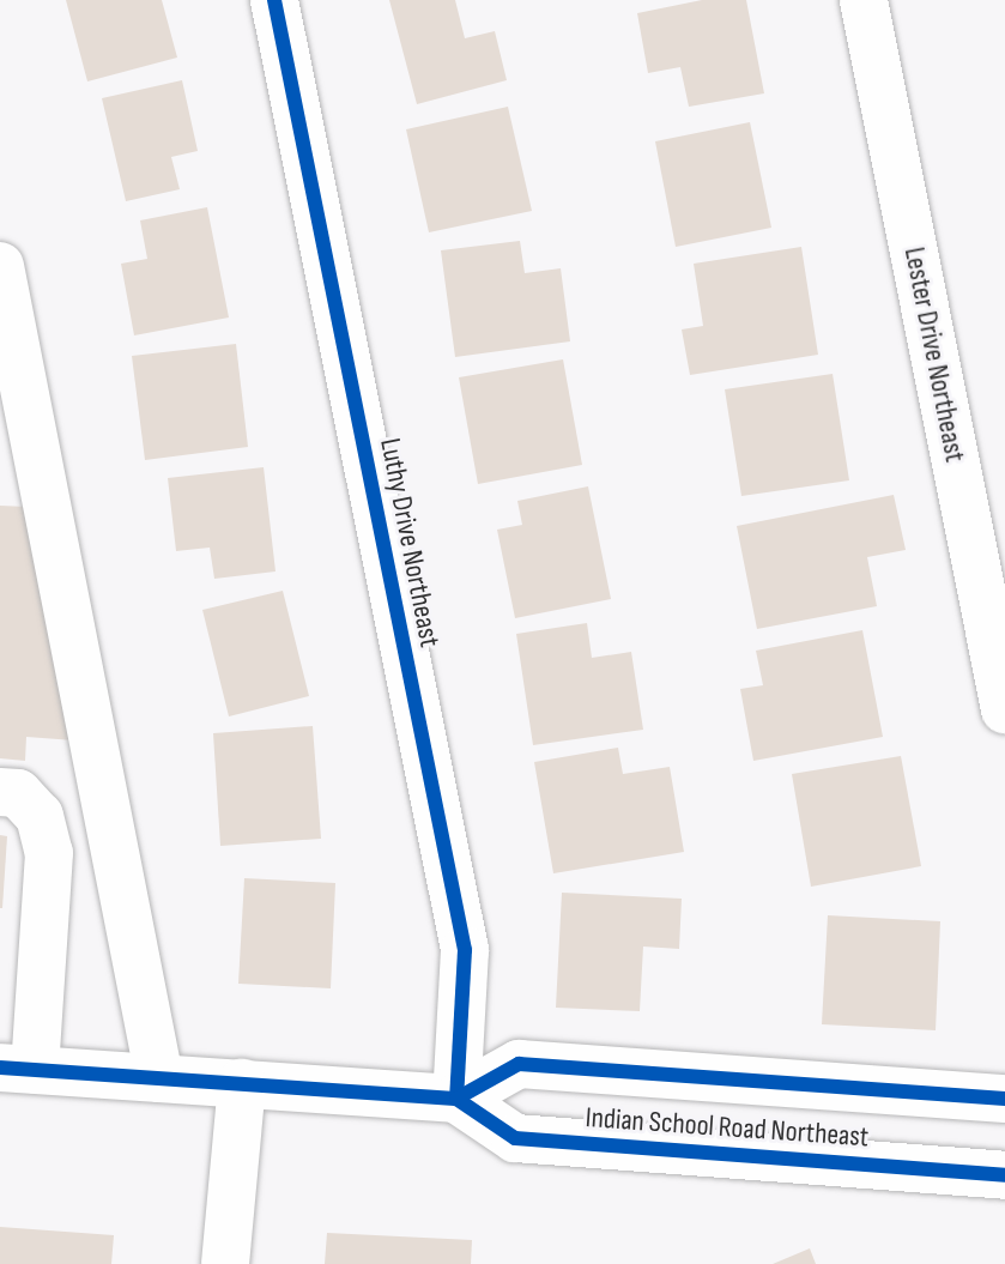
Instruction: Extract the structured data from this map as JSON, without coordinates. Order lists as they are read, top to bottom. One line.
{"streets":{"street":["Lester Drive Northeast","Luthy Drive Northeast","Indian School Road Northeast"]},"crossings":[["Luthy Drive Northeast","Indian School Road Northeast"]]}
